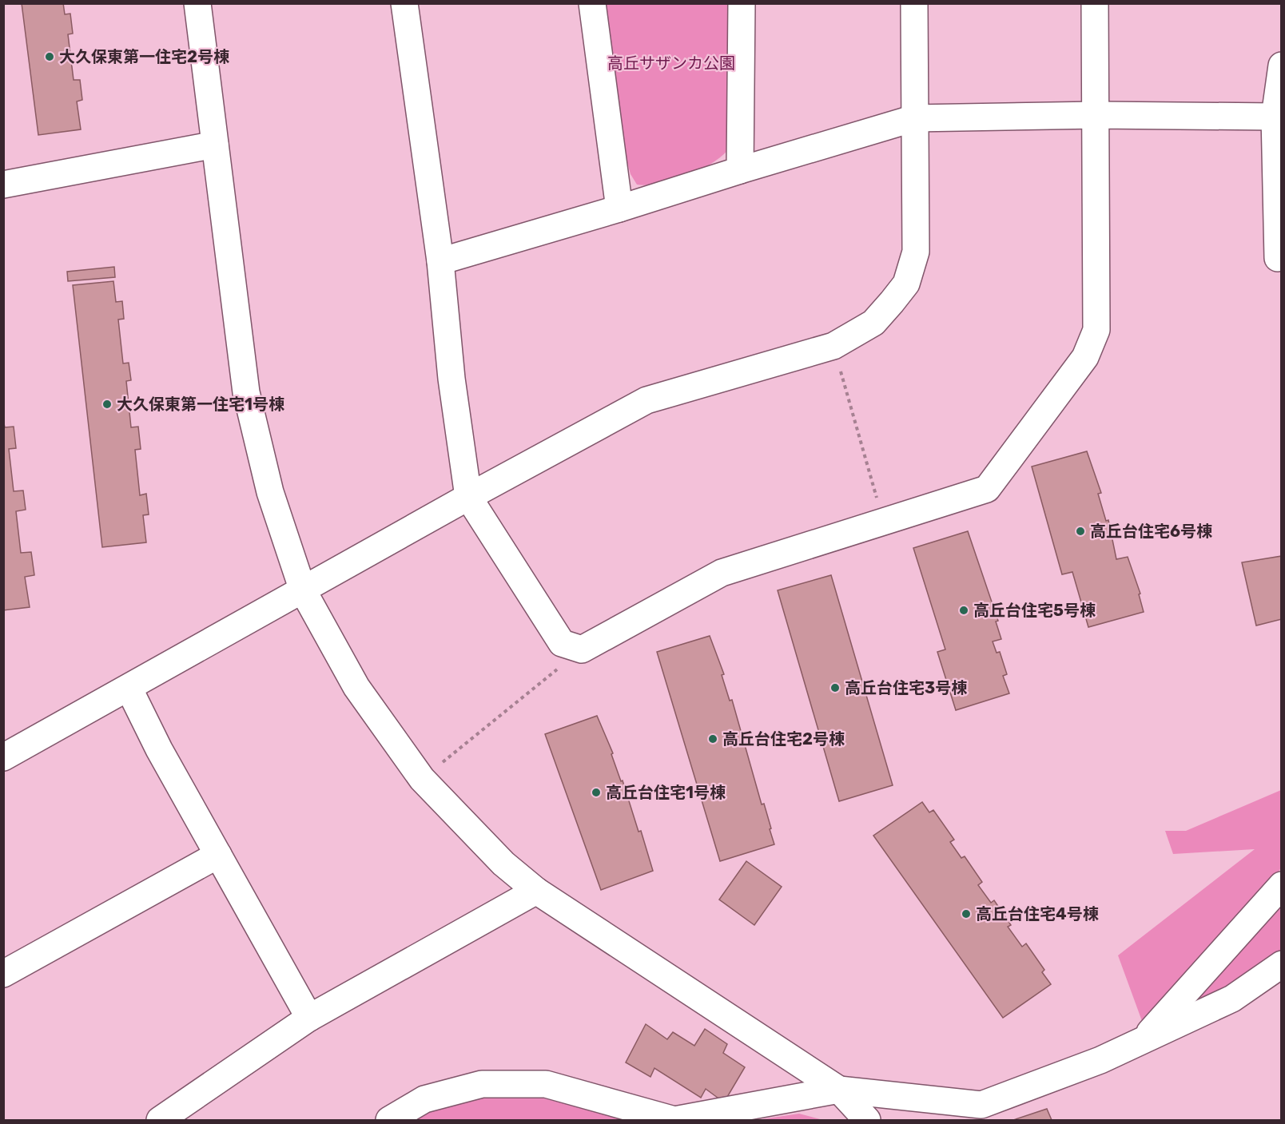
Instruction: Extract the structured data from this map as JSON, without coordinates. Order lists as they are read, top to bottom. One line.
{"parks":["高丘サザンカ公園"],"places":["大久保東第一住宅2号棟","大久保東第一住宅1号棟","高丘台住宅6号棟","高丘台住宅5号棟","高丘台住宅3号棟","高丘台住宅2号棟","高丘台住宅1号棟","高丘台住宅4号棟"]}
